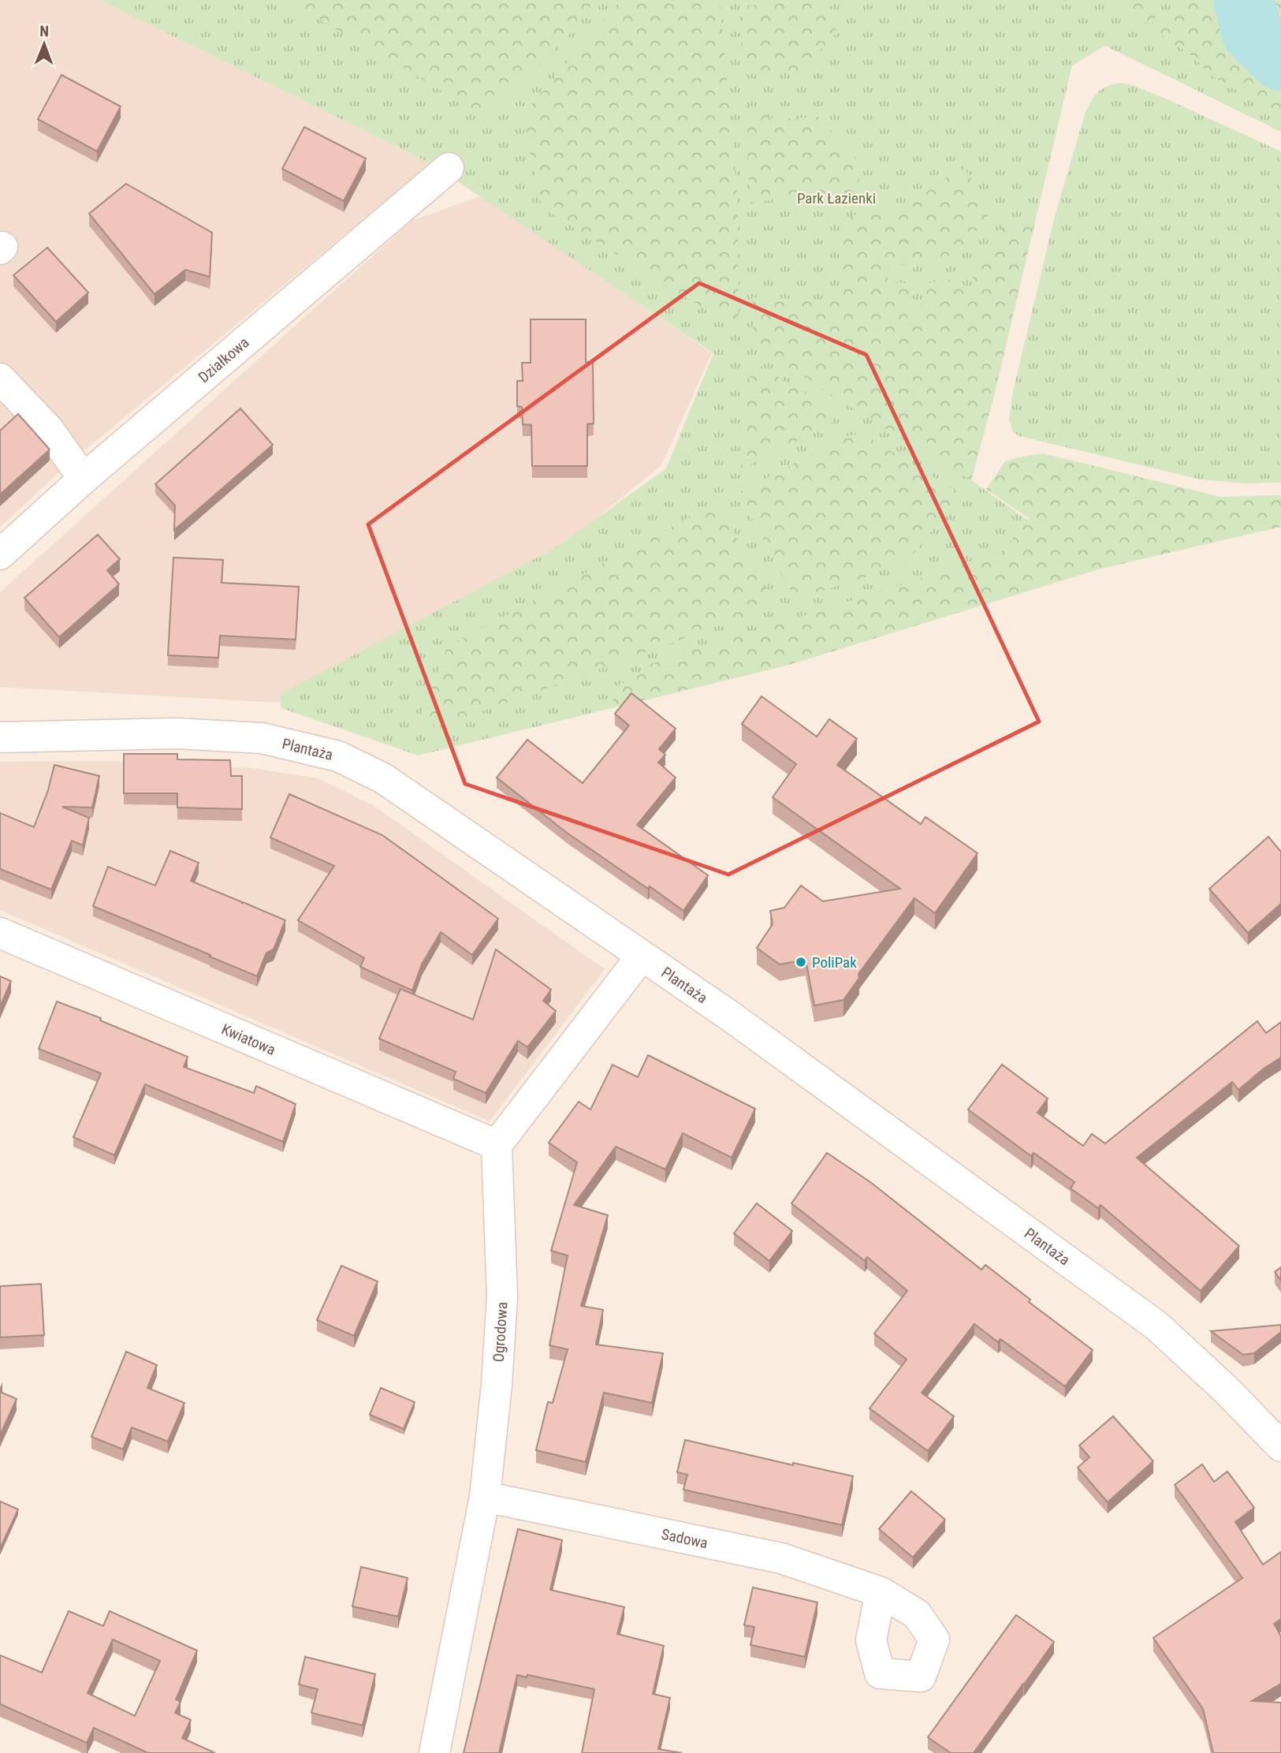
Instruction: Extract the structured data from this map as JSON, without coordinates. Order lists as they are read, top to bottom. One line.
{"streets":{"street":["Działkowa","Plantaża","Kwiatowa","Ogrodowa","Sadowa"]},"crossings":[["Kwiatowa","Ogrodowa"],["Ogrodowa","Sadowa"]],"parks":["Park Łazienki"],"places":["PoliPak"],"north":"top"}
